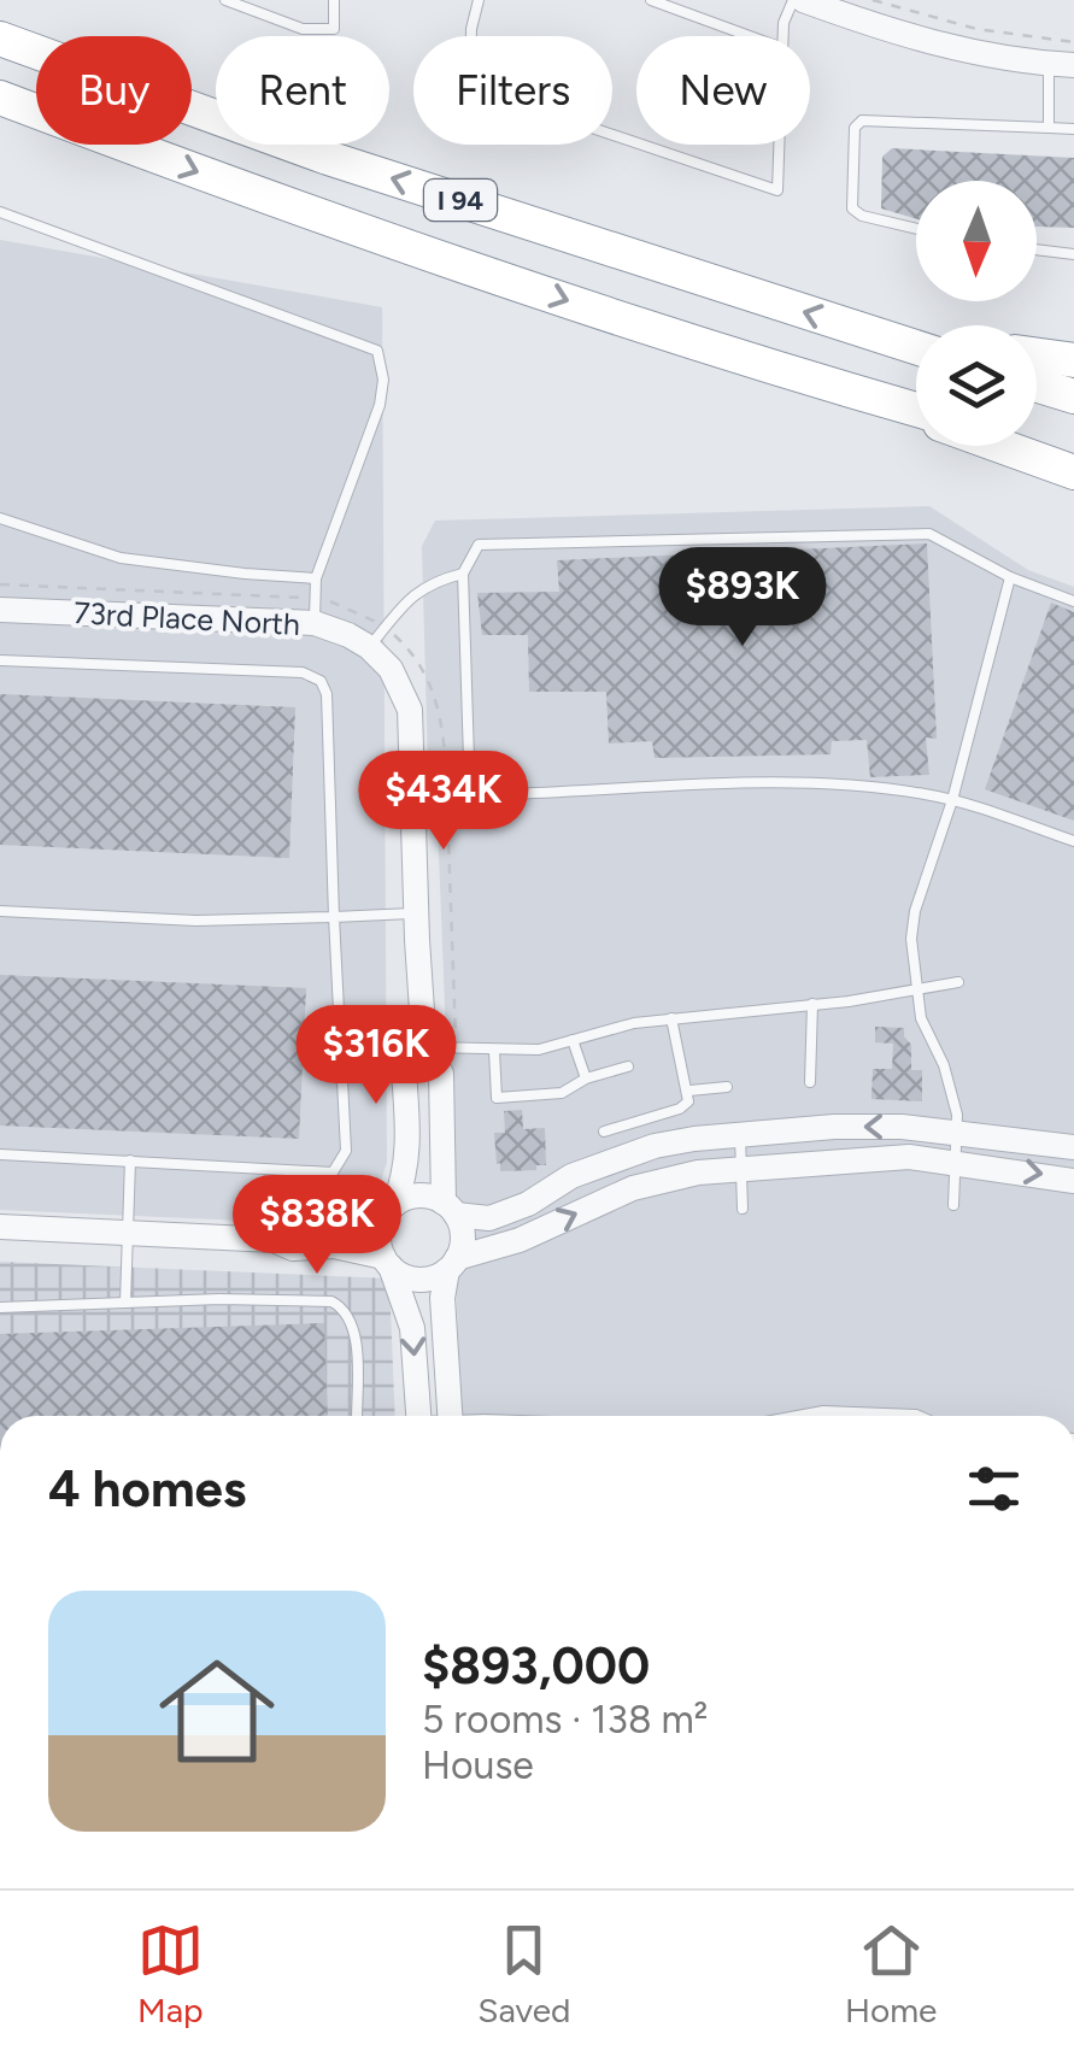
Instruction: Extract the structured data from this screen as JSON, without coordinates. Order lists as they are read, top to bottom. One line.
{"streets":{"highway":["I 94"],"street":["73rd Place North"]},"north":"bottom","page":{"chip":["Buy","Rent","Filters","New"],"price":["$893K","$434K","$316K","$838K"],"heading":"4 homes","list":[{"name":"$893,000","note":"5 rooms · 138 m² · House"}],"tabs":["Map","Saved","Home"]}}
